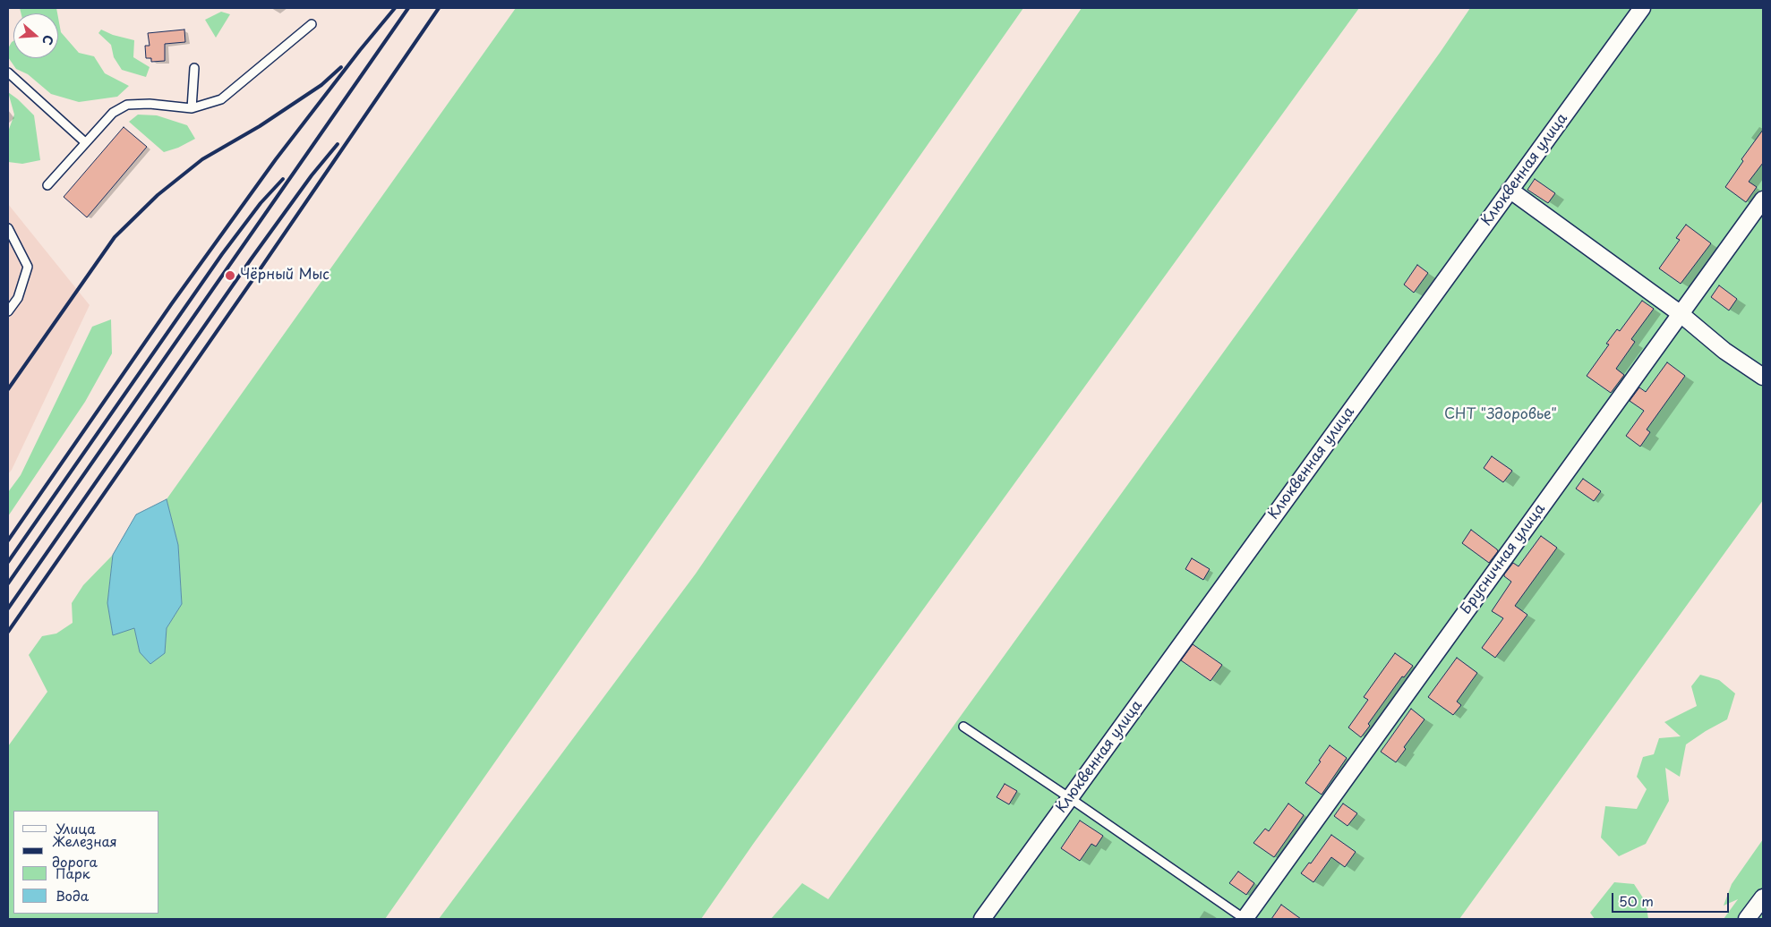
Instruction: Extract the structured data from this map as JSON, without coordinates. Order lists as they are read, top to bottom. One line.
{"streets":{"street":["Клюквенная улица","Брусничная улица"]},"parks":["СНТ \"Здоровье\""],"places":["Чёрный Мыс"],"legend":["Улица","Железная дорога","Парк","Вода"],"scale_bar":"50 m","north":"right"}
